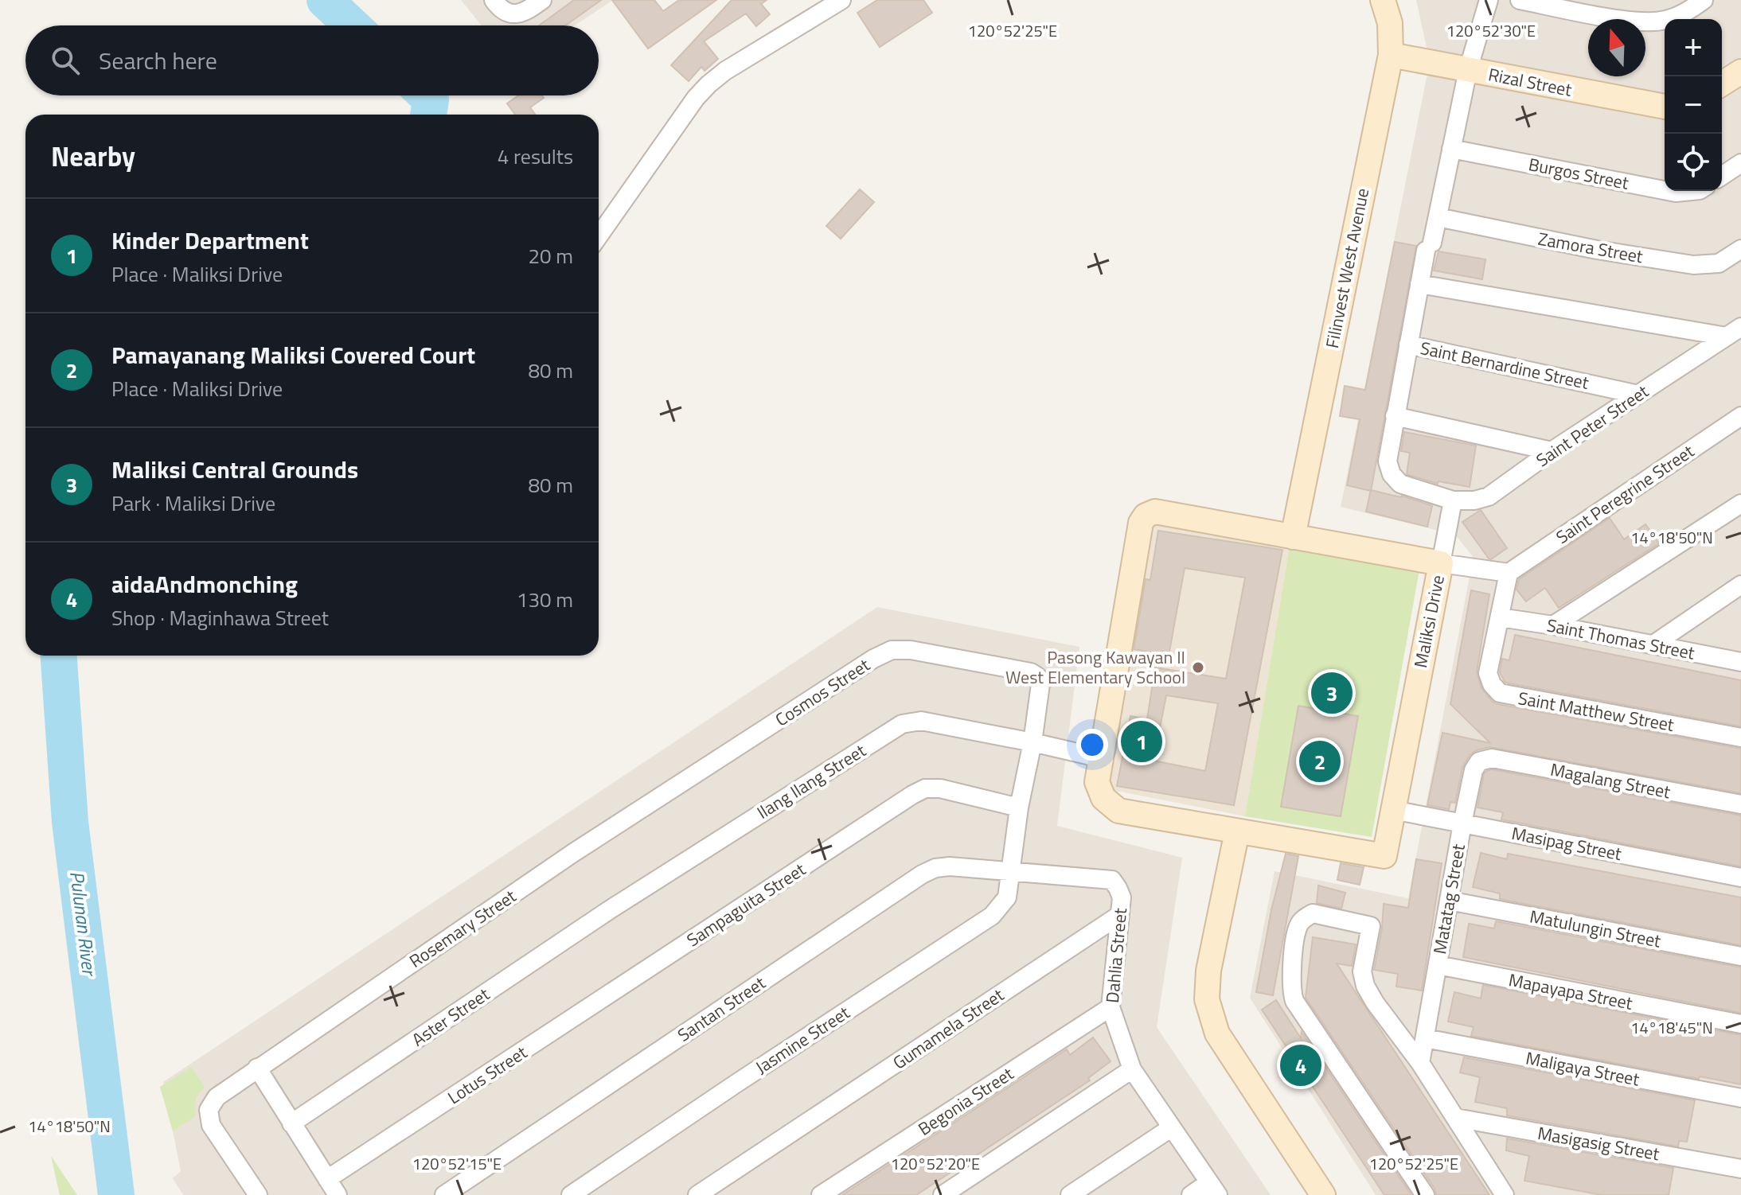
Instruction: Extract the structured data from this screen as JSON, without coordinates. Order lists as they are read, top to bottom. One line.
{"streets":{"street":["Rizal Street","Burgos Street","Zamora Street","Filinvest West Avenue","Saint Bernardine Street","Saint Peter Street","Saint Peregrine Street","Maliksi Drive","Saint Thomas Street","Cosmos Street","Saint Matthew Street","Magalang Street","Ilang Ilang Street","Masipag Street","Matatag Street","Sampaguita Street","Rosemary Street","Matulungin Street","Dahlia Street","Mapayapa Street","Santan Street","Aster Street","Gumamela Street","Jasmine Street","Maligaya Street","Lotus Street","Begonia Street","Masigasig Street"]},"crossings":[["Rizal Street","Filinvest West Avenue"],["Filinvest West Avenue","Maliksi Drive"],["Saint Bernardine Street","Saint Peter Street"],["Saint Peregrine Street","Saint Matthew Street"],["Maliksi Drive","Ilang Ilang Street"],["Maliksi Drive","Masipag Street"],["Saint Thomas Street","Saint Matthew Street"],["Cosmos Street","Ilang Ilang Street"],["Cosmos Street","Rosemary Street"],["Magalang Street","Matatag Street"],["Ilang Ilang Street","Aster Street"],["Masipag Street","Matatag Street"],["Matatag Street","Matulungin Street"],["Matatag Street","Mapayapa Street"],["Matatag Street","Maligaya Street"],["Sampaguita Street","Lotus Street"],["Dahlia Street","Santan Street"],["Dahlia Street","Gumamela Street"],["Dahlia Street","Jasmine Street"],["Dahlia Street","Begonia Street"],["Santan Street","Jasmine Street"]],"water":["Pulunan River"],"places":["Pasong Kawayan II West Elementary School"],"north":"top","page":{"map_buttons":["+","−"],"search":"Search here","heading":["Nearby","4 results"],"list":[{"mark":"1","name":"Kinder Department","note":"Place · Maliksi Drive","value":"20 m"},{"mark":"2","name":"Pamayanang Maliksi Covered Court","note":"Place · Maliksi Drive","value":"80 m"},{"mark":"3","name":"Maliksi Central Grounds","note":"Park · Maliksi Drive","value":"80 m"},{"mark":"4","name":"aidaAndmonching","note":"Shop · Maginhawa Street","value":"130 m"}],"pins":["3","1","2","4"]},"coordinates":["120°52'25\"E","120°52'30\"E","14°18'50\"N","14°18'45\"N","120°52'15\"E","120°52'20\"E"]}
